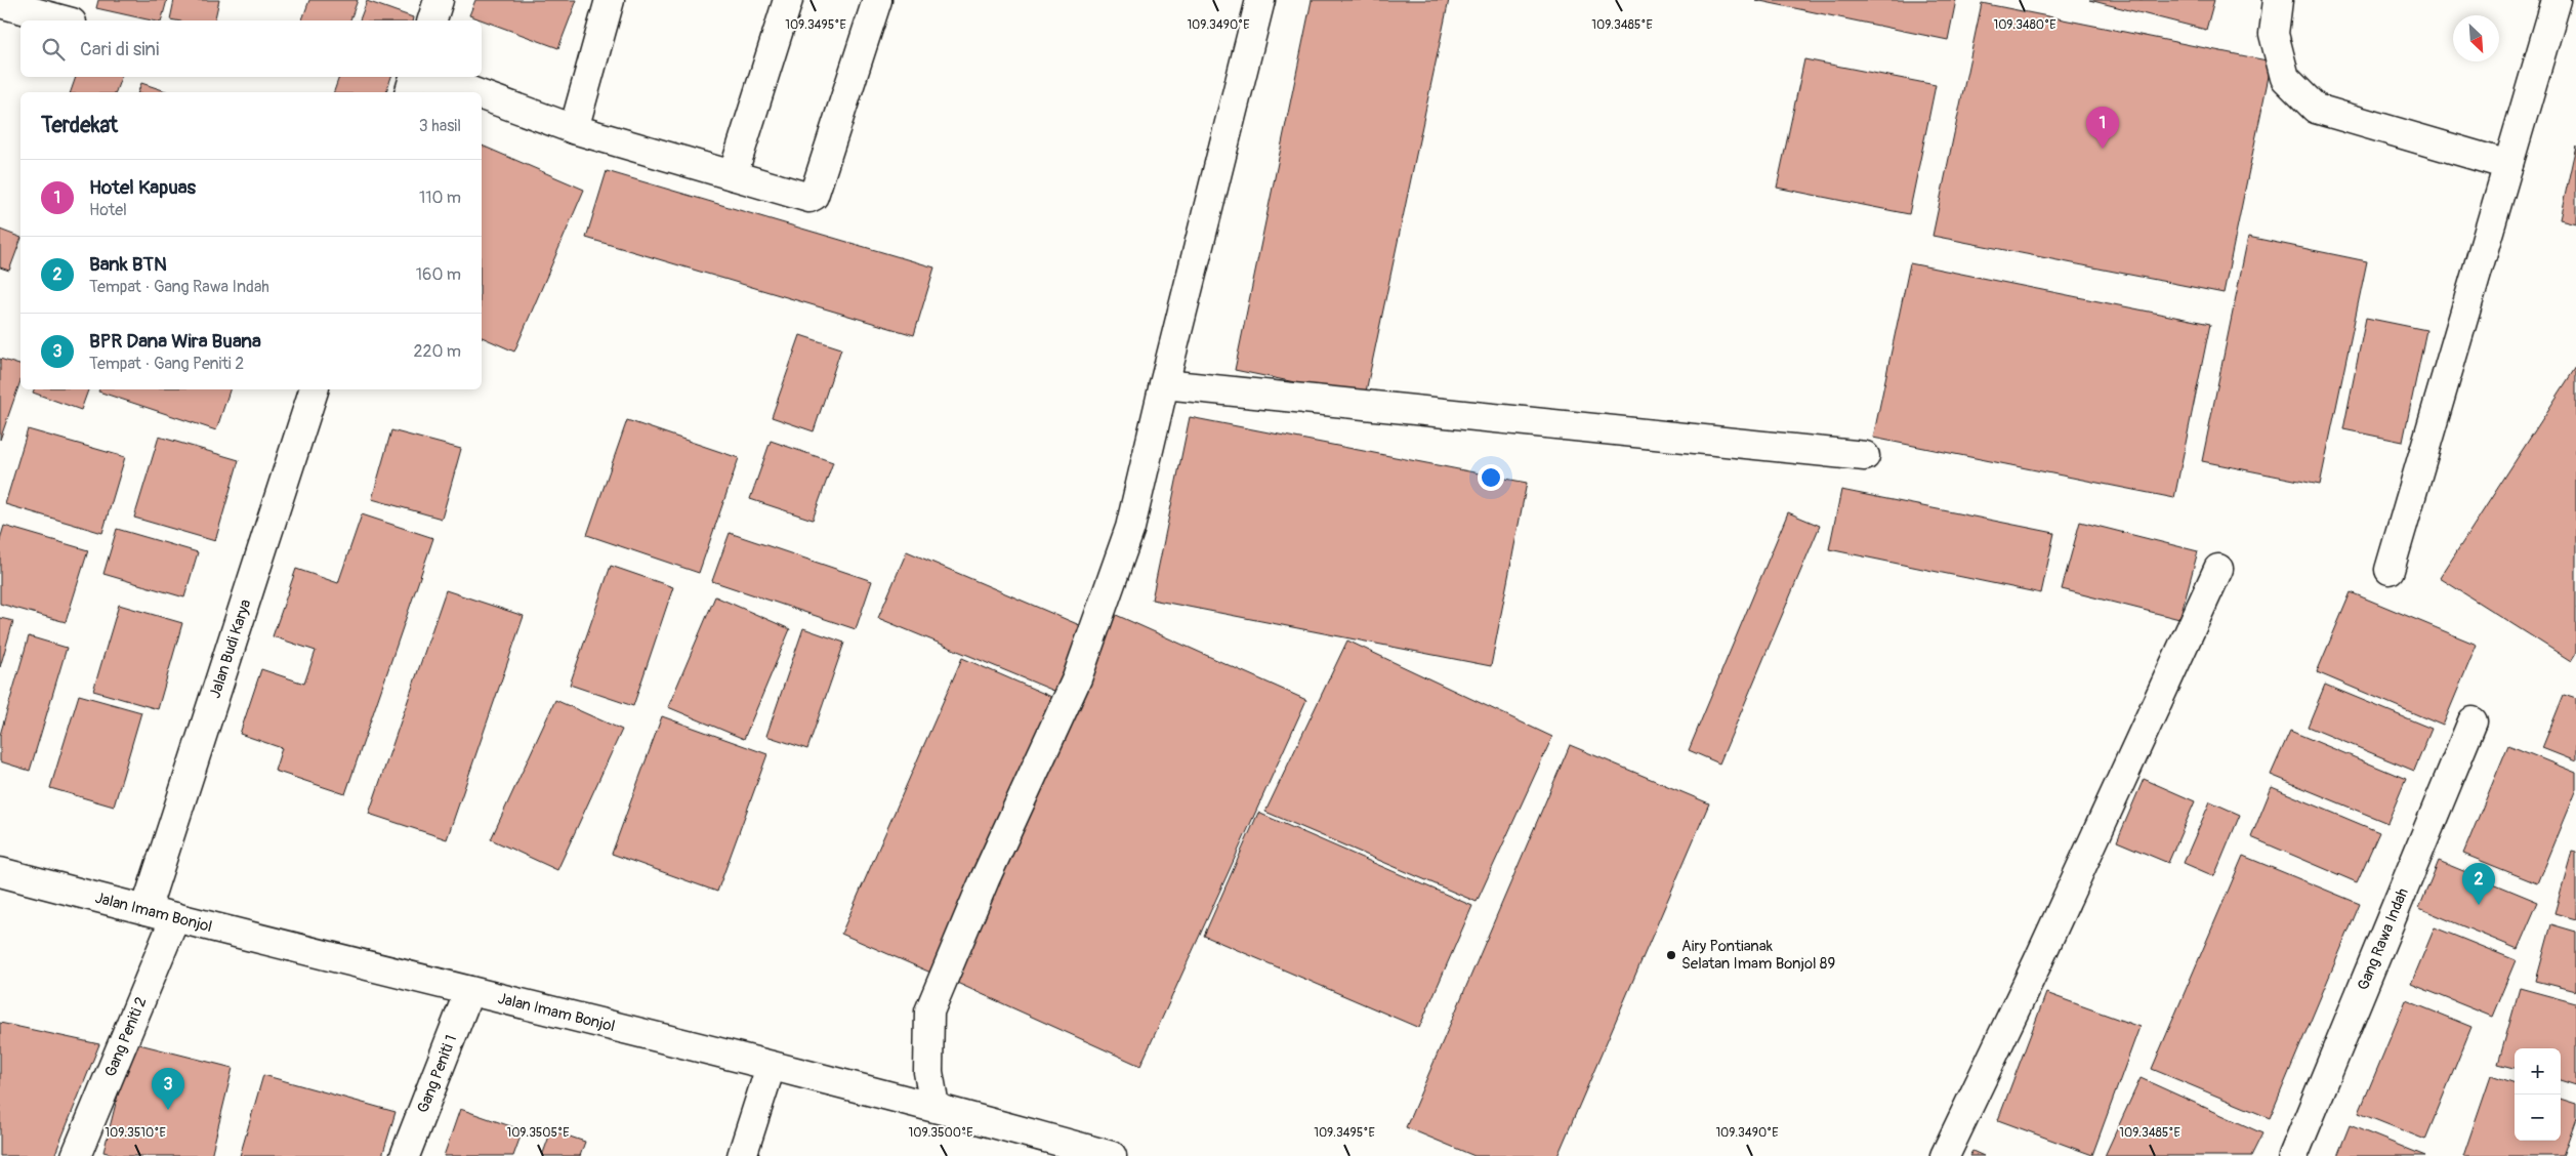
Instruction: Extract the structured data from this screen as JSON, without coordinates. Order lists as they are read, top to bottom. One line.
{"streets":{"street":["Jalan Budi Karya","Jalan Imam Bonjol","Gang Rawa Indah","Gang Peniti 2","Gang Peniti 1"]},"crossings":[["Jalan Budi Karya","Jalan Imam Bonjol"],["Jalan Imam Bonjol","Gang Peniti 2"],["Jalan Imam Bonjol","Gang Peniti 1"]],"places":["Airy Pontianak Selatan Imam Bonjol 89"],"north":"bottom right","page":{"search":"Cari di sini","heading":["Terdekat","3 hasil"],"pins":["1","2","3"],"list":[{"mark":"1","name":"Hotel Kapuas","note":"Hotel","value":"110 m"},{"mark":"2","name":"Bank BTN","note":"Tempat · Gang Rawa Indah","value":"160 m"},{"mark":"3","name":"BPR Dana Wira Buana","note":"Tempat · Gang Peniti 2","value":"220 m"}],"map_buttons":["+","−"]},"coordinates":["109.3495°E","109.3490°E","109.3485°E","109.3480°E","109.3510°E","109.3505°E","109.3500°E"]}
